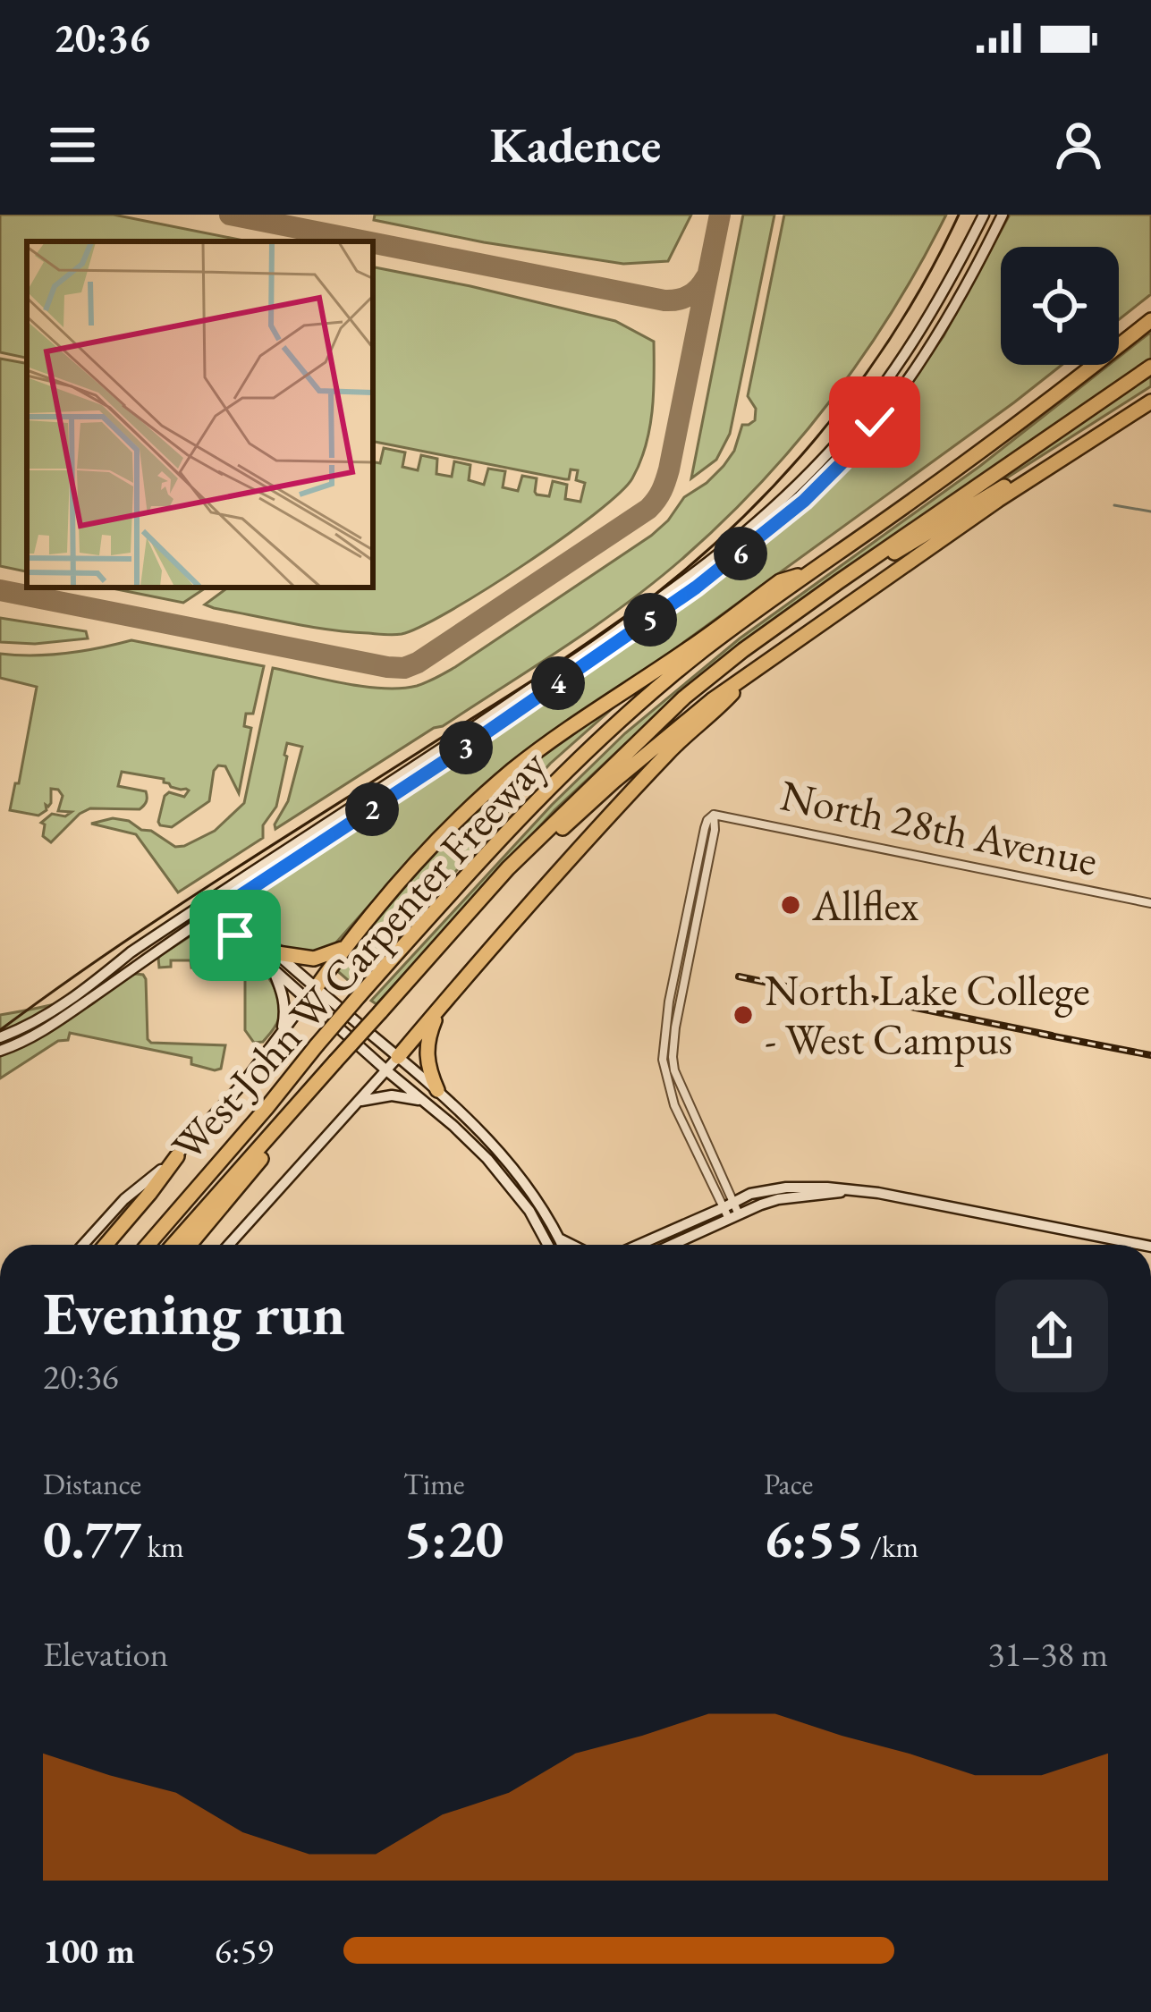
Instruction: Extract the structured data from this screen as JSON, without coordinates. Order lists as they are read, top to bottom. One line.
{"streets":{"highway":["West John W Carpenter Freeway"],"street":["North 28th Avenue"]},"places":["Allflex","North Lake College - West Campus"],"page":{"status":"20:36","header":"Kadence","pins":["6","5","4","3","2"],"heading":["Evening run","20:36"],"stats":[["Distance","0.77 km"],["Time","5:20"],["Pace","6:55 /km"]],"chart":["Elevation","31–38 m"],"list":[{"name":"100 m","note":"6:59"}]}}
